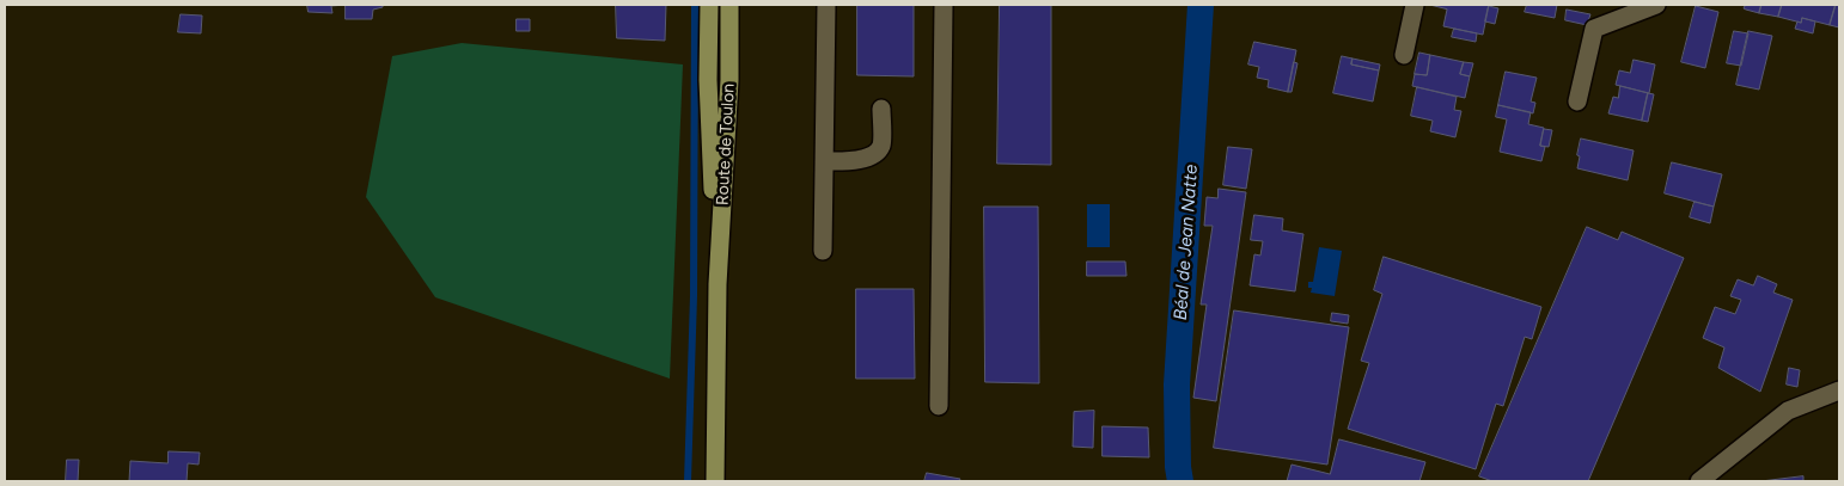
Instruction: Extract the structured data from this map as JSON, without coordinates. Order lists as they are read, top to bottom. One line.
{"streets":{"main road":["Route de Toulon"]},"water":["Béal de Jean Natte"]}
